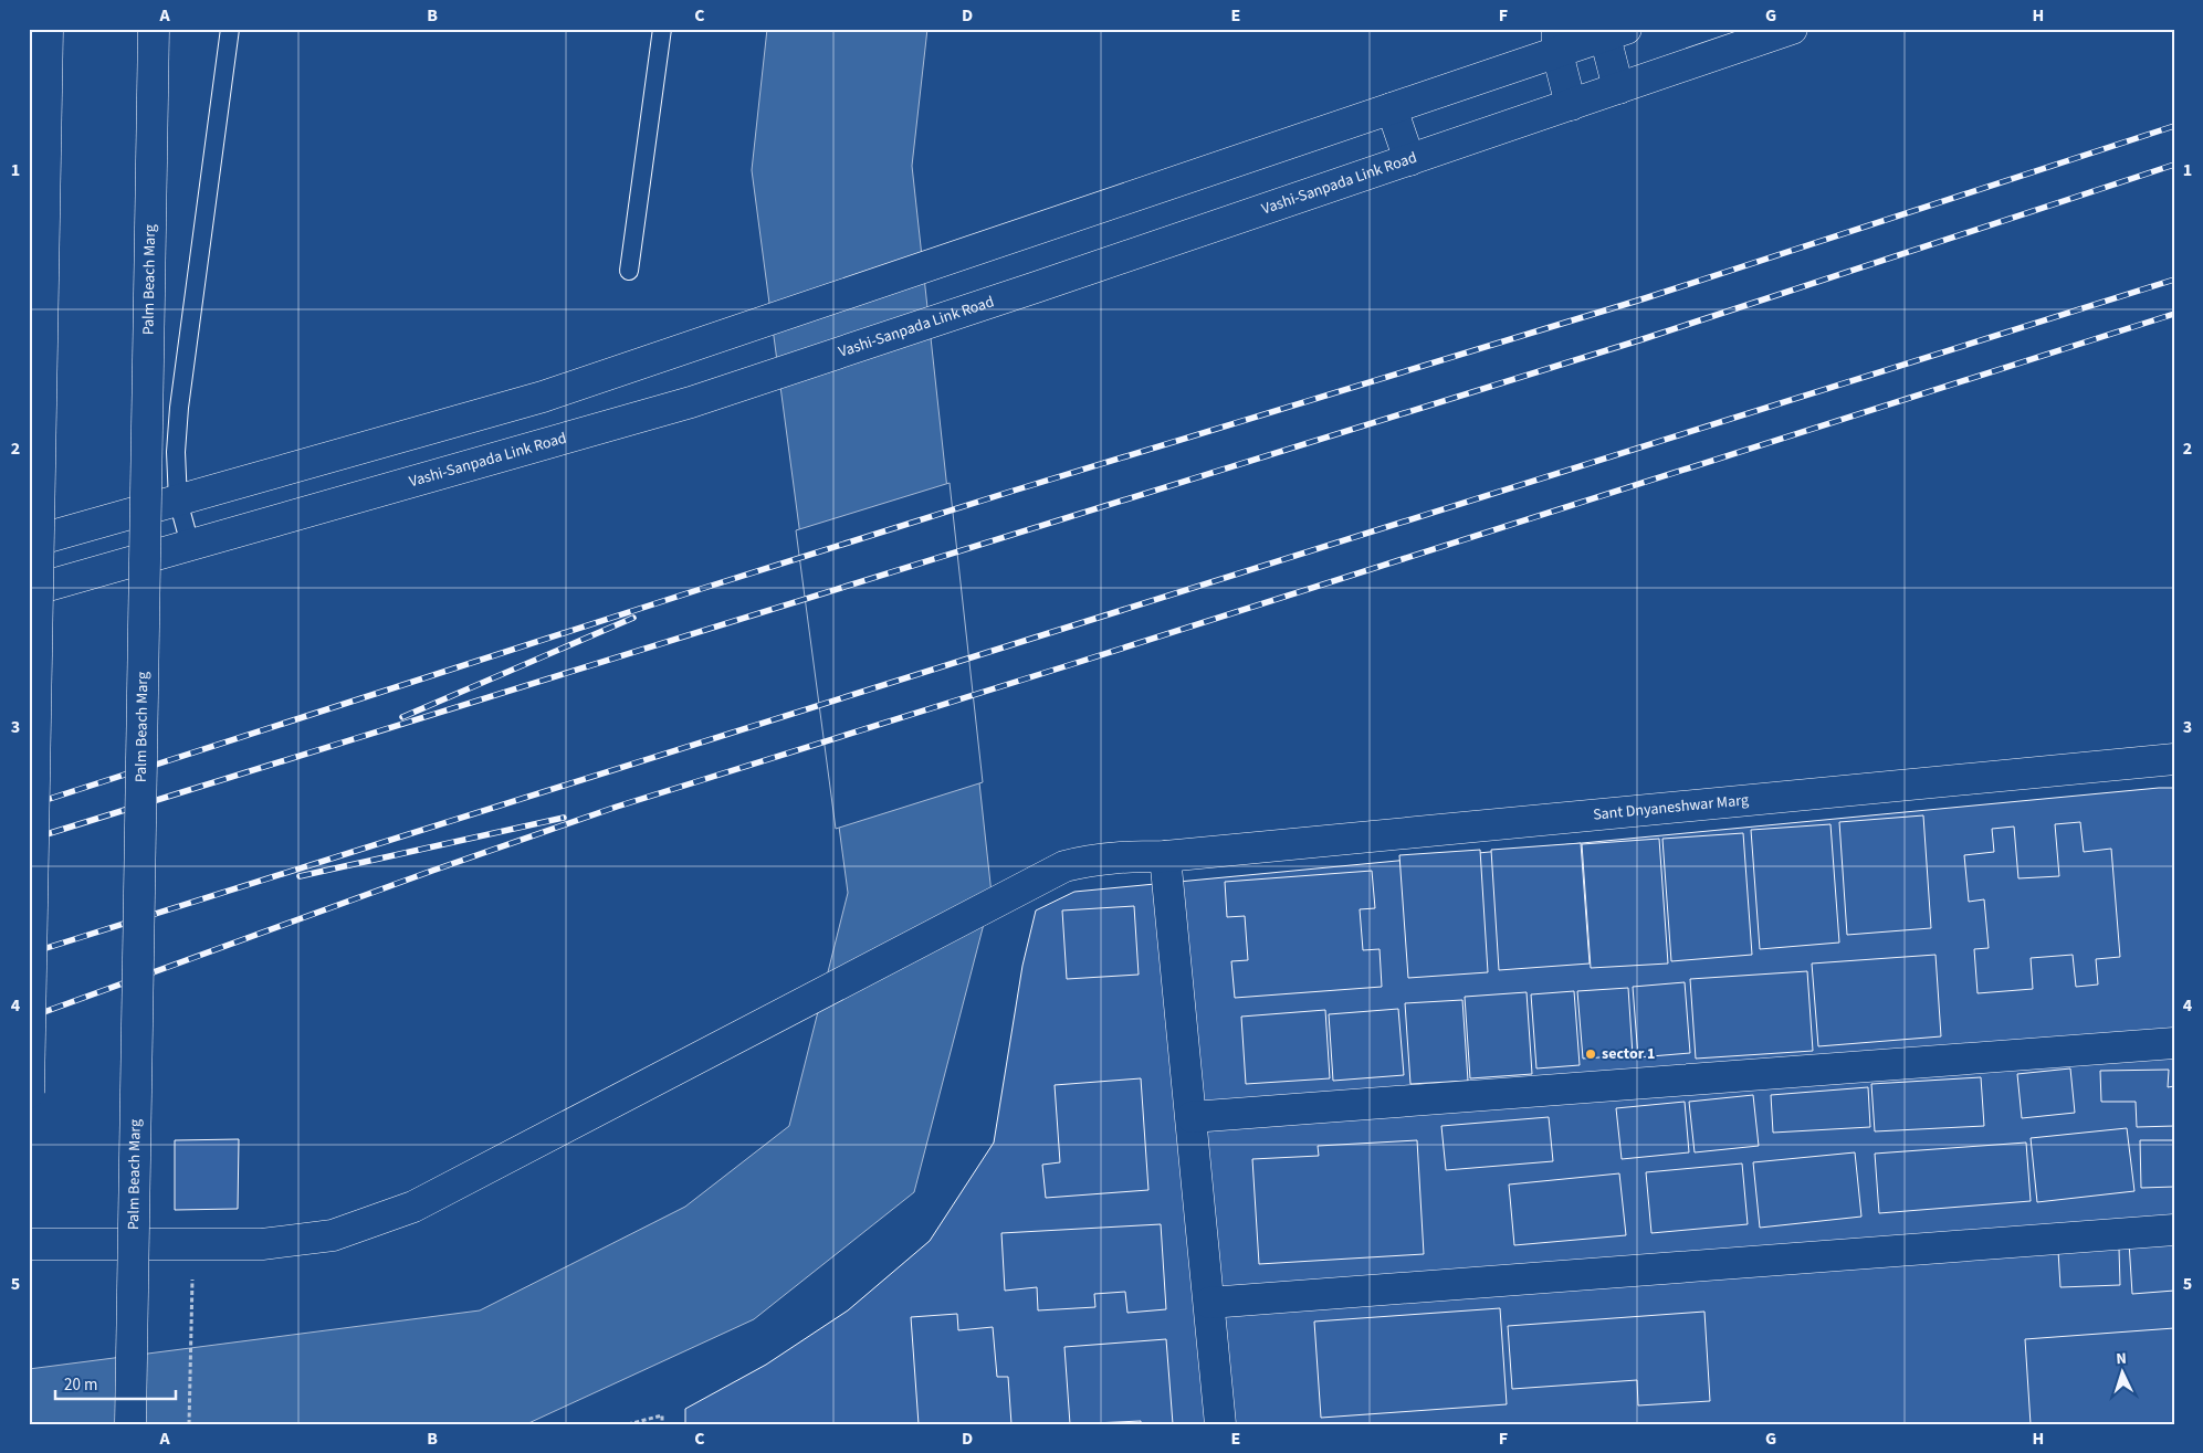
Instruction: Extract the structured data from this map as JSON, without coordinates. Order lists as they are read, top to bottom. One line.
{"streets":{"main road":["Vashi-Sanpada Link Road","Palm Beach Marg","Sant Dnyaneshwar Marg"]},"places":["sector 1"],"scale_bar":"20 m","north":"top","grid":{"columns":["A","B","C","D","E","F","G","H"],"rows":["1","2","3","4","5"]}}
